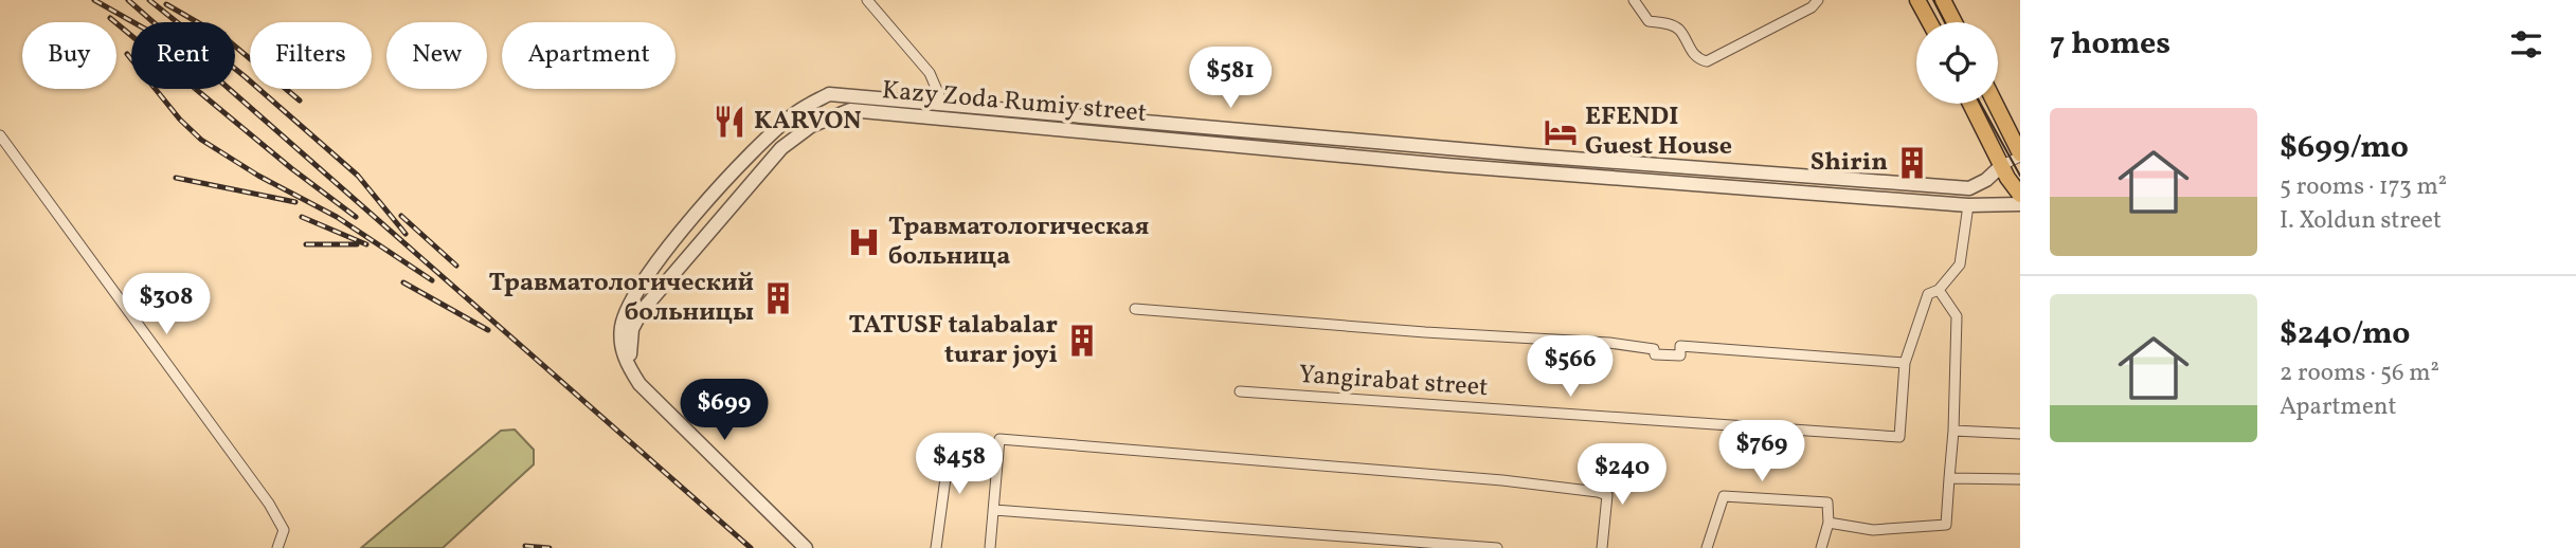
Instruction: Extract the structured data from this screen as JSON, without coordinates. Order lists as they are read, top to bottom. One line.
{"streets":{"street":["Kazy Zoda Rumiy street"]},"places":{"restaurant":["KARVON"],"hotel":["EFENDI Guest House"],"building":["Shirin","Травматологический больницы","TATUSF talabalar turar joyi"],"hospital":["Травматологическая больница"]},"page":{"heading":"7 homes","chip":["Buy","Rent","Filters","New","Apartment"],"price":["$581","$308","$566","$699","$769","$458","$240"],"list":[{"name":"$699/mo","note":"5 rooms · 173 m² · I. Xoldun street"},{"name":"$240/mo","note":"2 rooms · 56 m² · Apartment"}]}}
